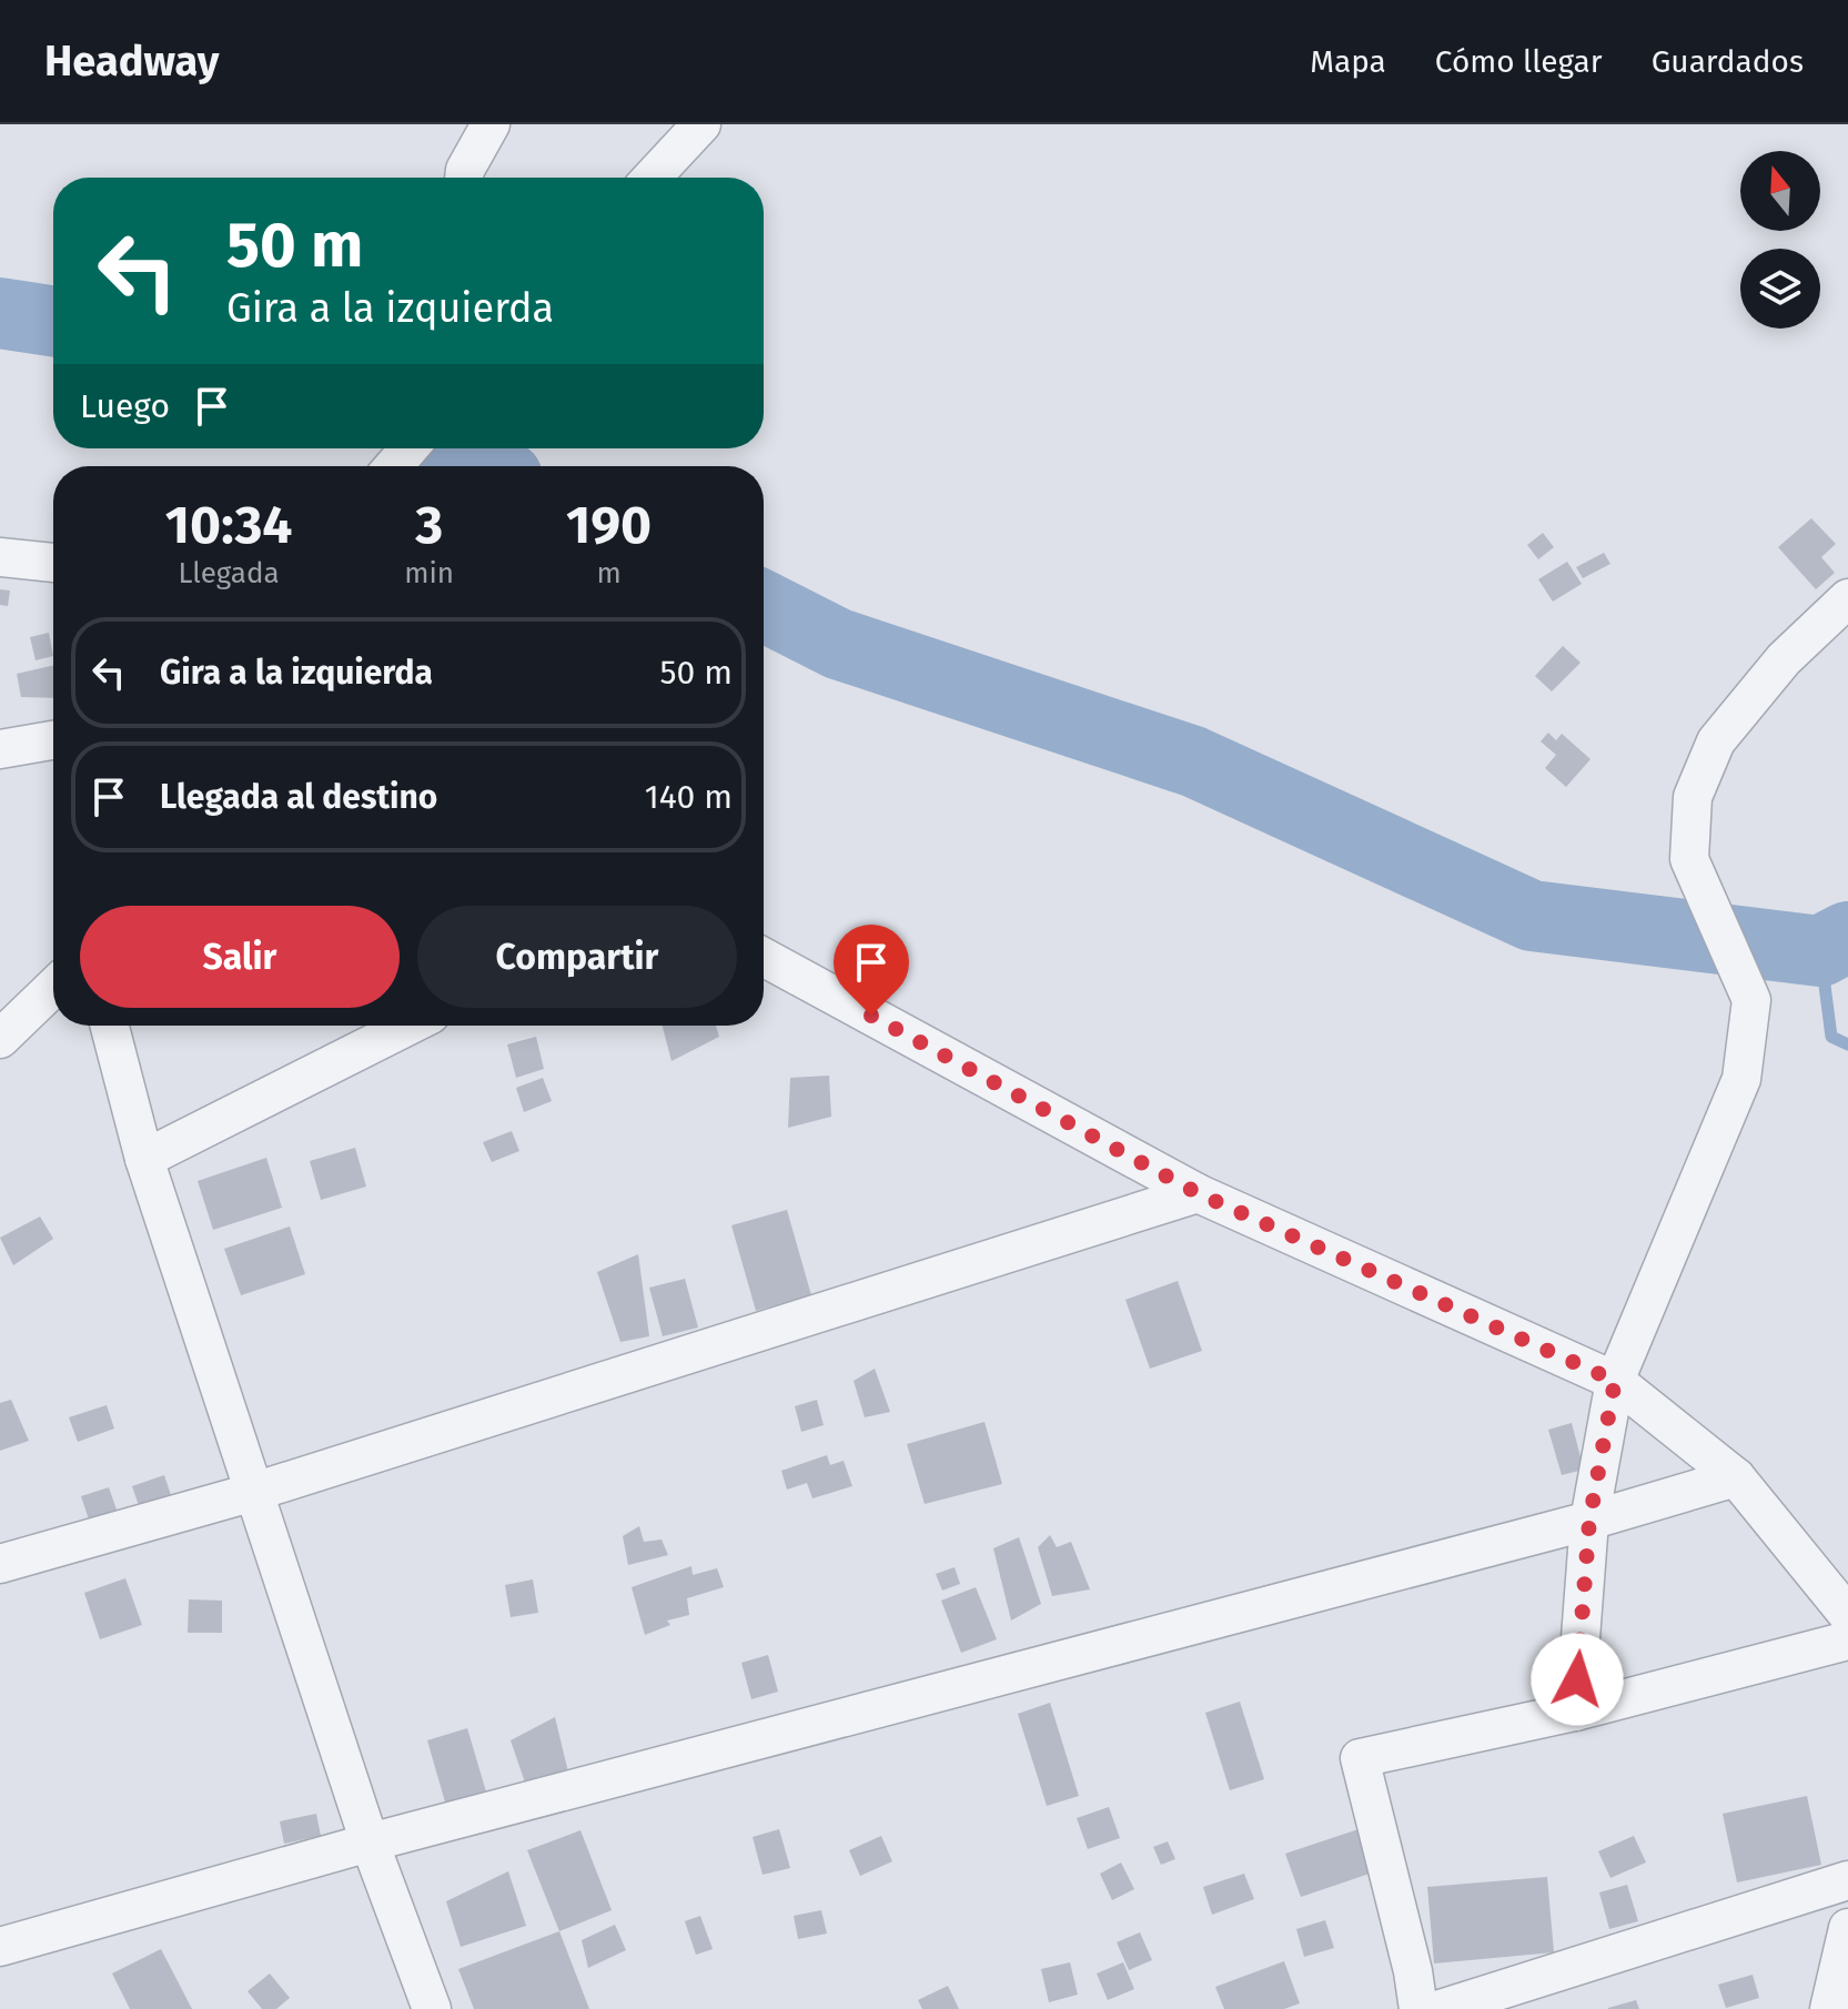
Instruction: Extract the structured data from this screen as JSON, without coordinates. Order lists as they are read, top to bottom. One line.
{"north":"top","page":{"header":"Headway","nav":["Mapa","Cómo llegar","Guardados"],"turn":["50 m","Gira a la izquierda"],"then":"Luego","eta":["10:34","Llegada","3","min","190","m"],"list":[{"name":"Gira a la izquierda","value":"50 m"},{"name":"Llegada al destino","value":"140 m"}],"buttons":["Salir","Compartir"]}}
